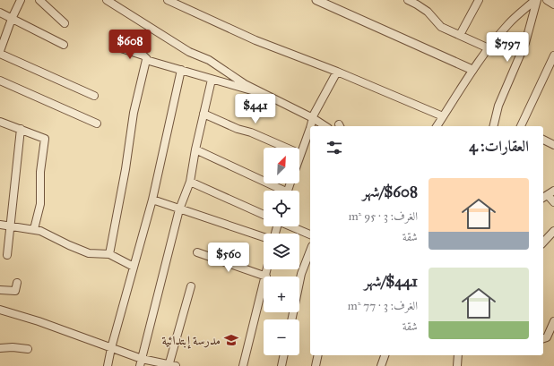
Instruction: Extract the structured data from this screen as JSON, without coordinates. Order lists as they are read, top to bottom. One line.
{"places":{"school or university":["مدرسة إبتدائية"]},"north":"top right","page":{"price":["$608","$797","$441","$560"],"heading":"العقارات: 4","map_buttons":["+","−"],"list":[{"name":"$608/شهر","note":"الغرف: 3 · 95 m² · شقة"},{"name":"$441/شهر","note":"الغرف: 3 · 77 m² · شقة"}]}}
